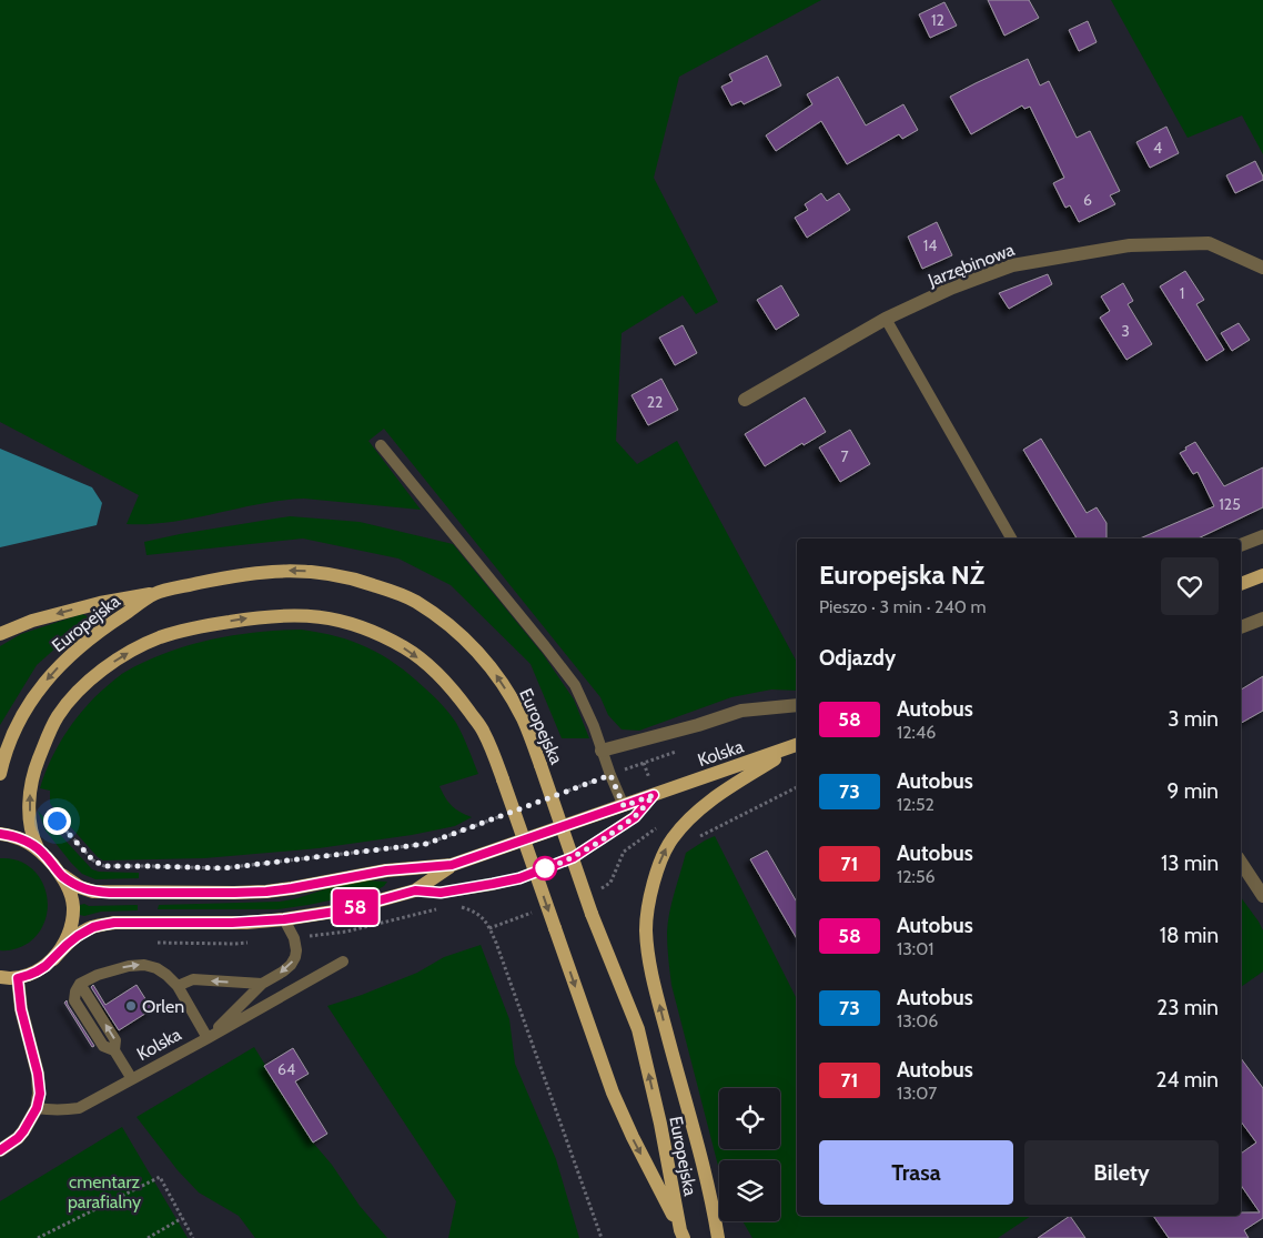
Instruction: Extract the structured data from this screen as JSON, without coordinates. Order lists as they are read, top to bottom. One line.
{"streets":{"main road":["Europejska","Kolska"],"street":["Jarzębinowa"]},"parks":["cmentarz parafialny"],"places":["Orlen"],"lines":["bus line 58"],"house_numbers":["12","4","6","14","1","3","22","7","125","64"],"page":{"on_map":"58","heading":[["Europejska NŻ","Pieszo · 3 min · 240 m"],"Odjazdy"],"list":[{"mark":"58","name":"Autobus","note":"12:46","value":"3 min"},{"mark":"73","name":"Autobus","note":"12:52","value":"9 min"},{"mark":"71","name":"Autobus","note":"12:56","value":"13 min"},{"mark":"58","name":"Autobus","note":"13:01","value":"18 min"},{"mark":"73","name":"Autobus","note":"13:06","value":"23 min"},{"mark":"71","name":"Autobus","note":"13:07","value":"24 min"}],"buttons":["Trasa","Bilety"]}}
